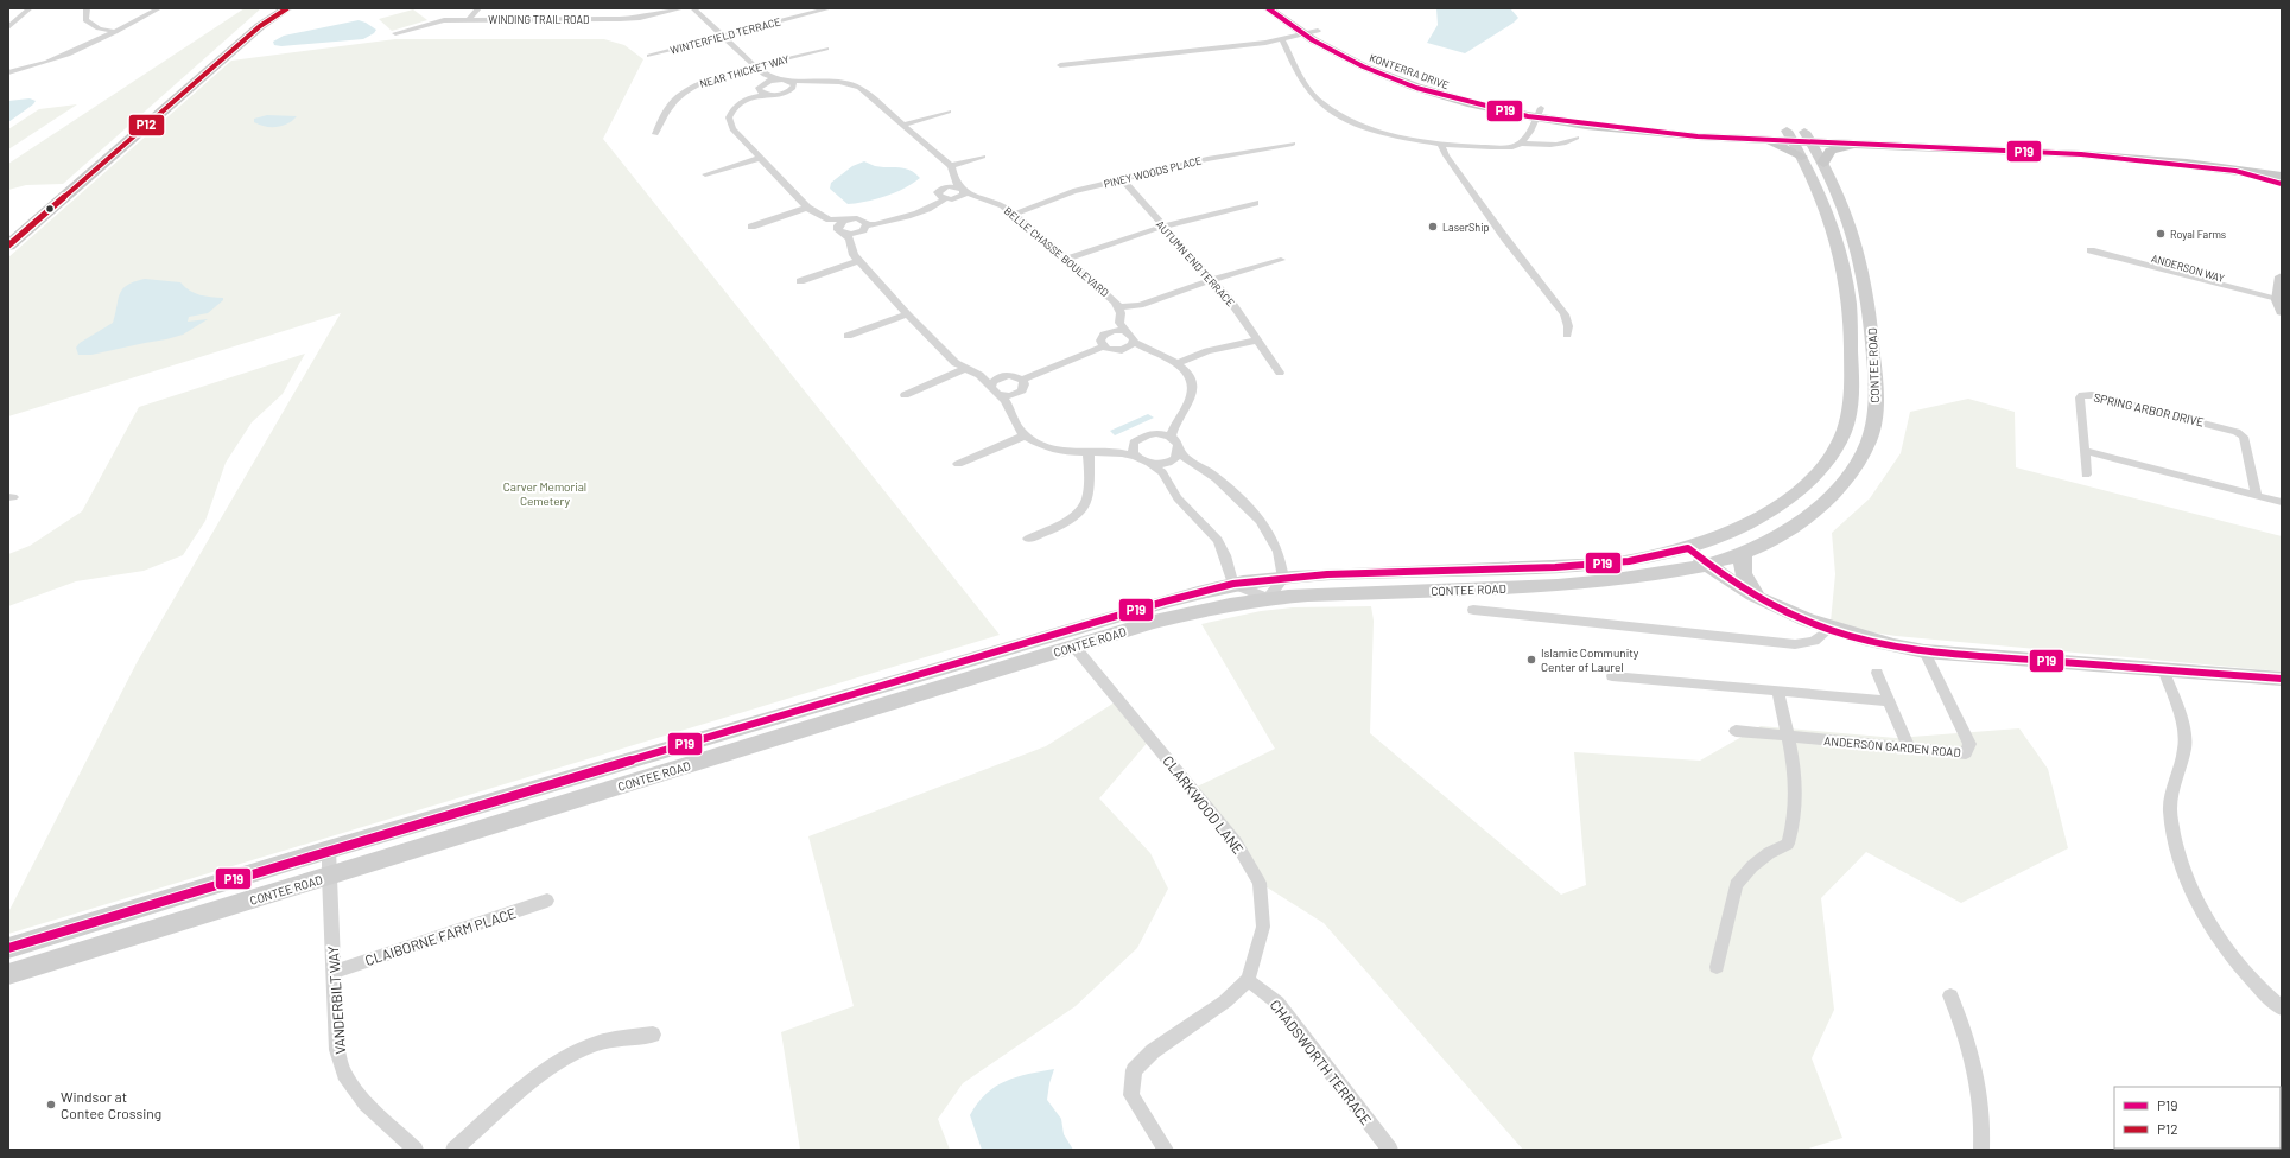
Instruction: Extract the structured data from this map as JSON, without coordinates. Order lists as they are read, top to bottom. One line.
{"streets":{"main road":["KONTERRA DRIVE"],"street":["WINDING TRAIL ROAD","WINTERFIELD TERRACE","NEAR THICKET WAY","PINEY WOODS PLACE","BELLE CHASSE BOULEVARD","AUTUMN END TERRACE","ANDERSON WAY","CONTEE ROAD","SPRING ARBOR DRIVE","ANDERSON GARDEN ROAD","CLARKWOOD LANE","CLAIBORNE FARM PLACE","VANDERBILT WAY","CHADSWORTH TERRACE"]},"crossings":[["KONTERRA DRIVE","CONTEE ROAD"],["PINEY WOODS PLACE","BELLE CHASSE BOULEVARD"],["PINEY WOODS PLACE","AUTUMN END TERRACE"],["CONTEE ROAD","CLARKWOOD LANE"],["CONTEE ROAD","VANDERBILT WAY"],["CLARKWOOD LANE","CHADSWORTH TERRACE"],["CLAIBORNE FARM PLACE","VANDERBILT WAY"]],"parks":["Carver Memorial Cemetery"],"places":["LaserShip","Royal Farms","Islamic Community Center of Laurel","Windsor at Contee Crossing"],"lines":["transit line P19","transit line P12"],"legend":["P19","P12"]}
